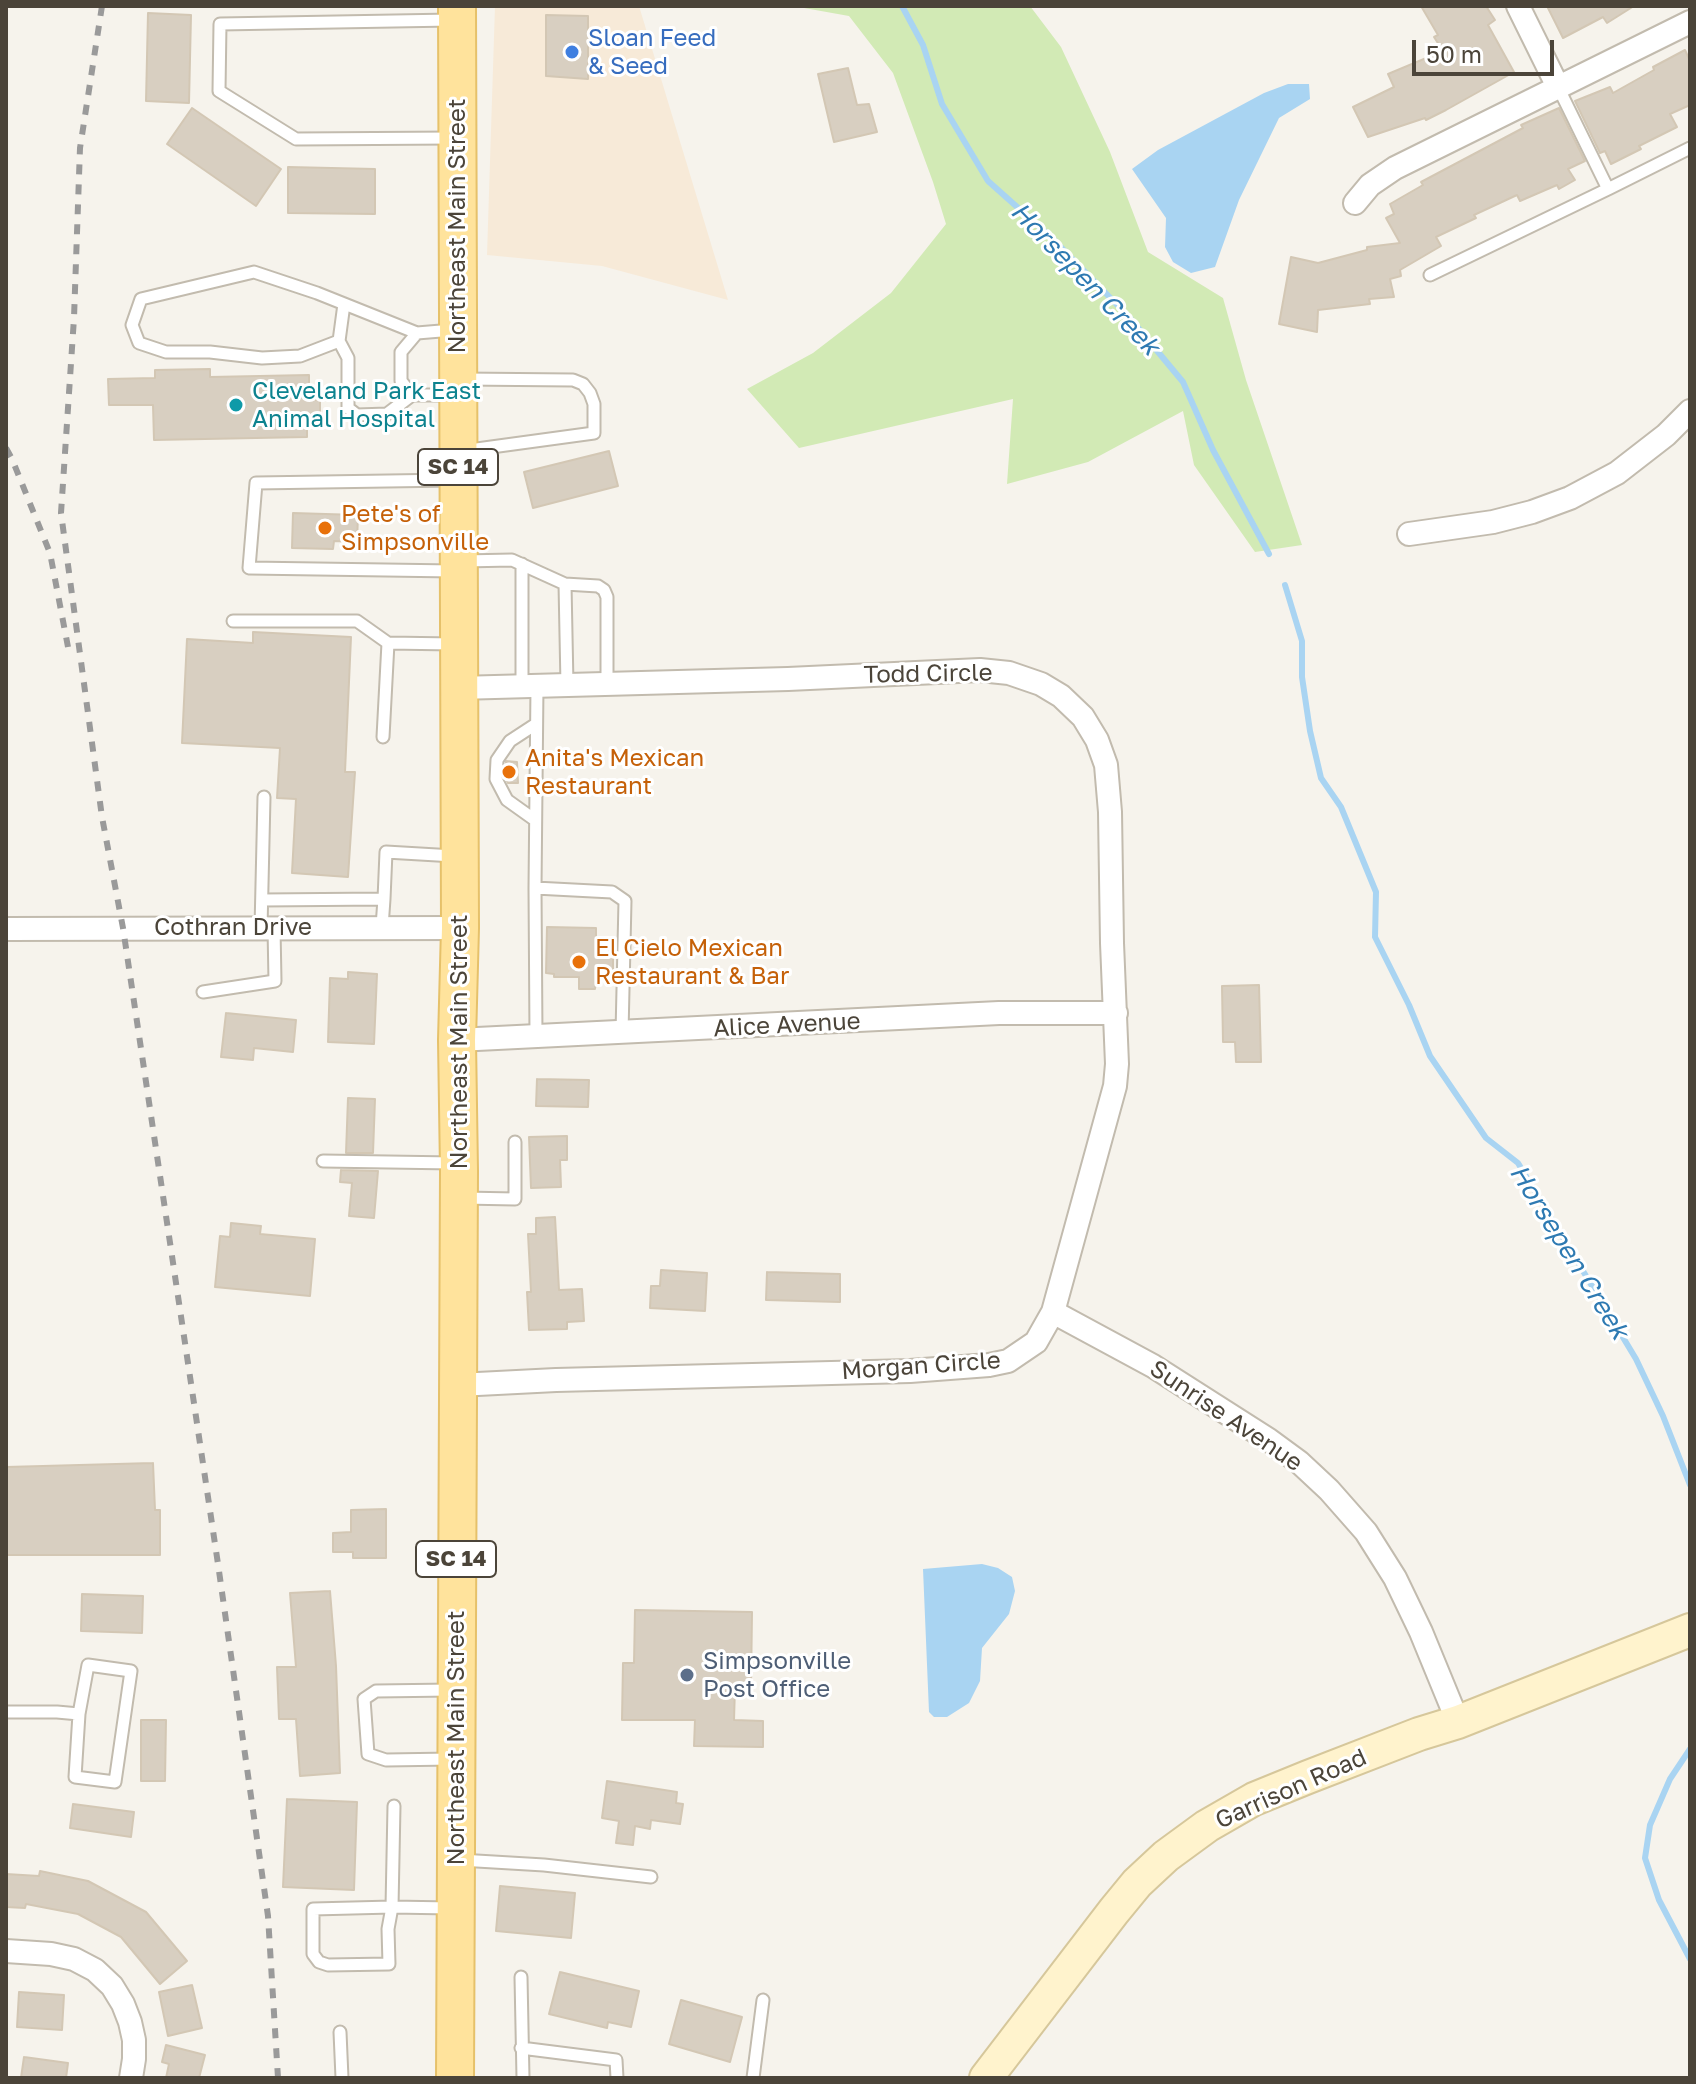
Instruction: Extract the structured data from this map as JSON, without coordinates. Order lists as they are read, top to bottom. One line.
{"streets":{"main road":["Northeast Main Street","SC 14"],"street":["Todd Circle","Cothran Drive","Alice Avenue","Morgan Circle","Sunrise Avenue","Garrison Road"]},"crossings":[["Northeast Main Street","Todd Circle"],["Northeast Main Street","Cothran Drive"],["Northeast Main Street","Alice Avenue"],["Northeast Main Street","Morgan Circle"],["Todd Circle","Alice Avenue"],["Todd Circle","Morgan Circle"],["Alice Avenue","Morgan Circle"],["Morgan Circle","Sunrise Avenue"],["Sunrise Avenue","Garrison Road"]],"water":["Horsepen Creek"],"places":["Sloan Feed & Seed","Cleveland Park East Animal Hospital","Pete's of Simpsonville","Anita's Mexican Restaurant","El Cielo Mexican Restaurant & Bar","Simpsonville Post Office"],"scale_bar":"50 m"}
